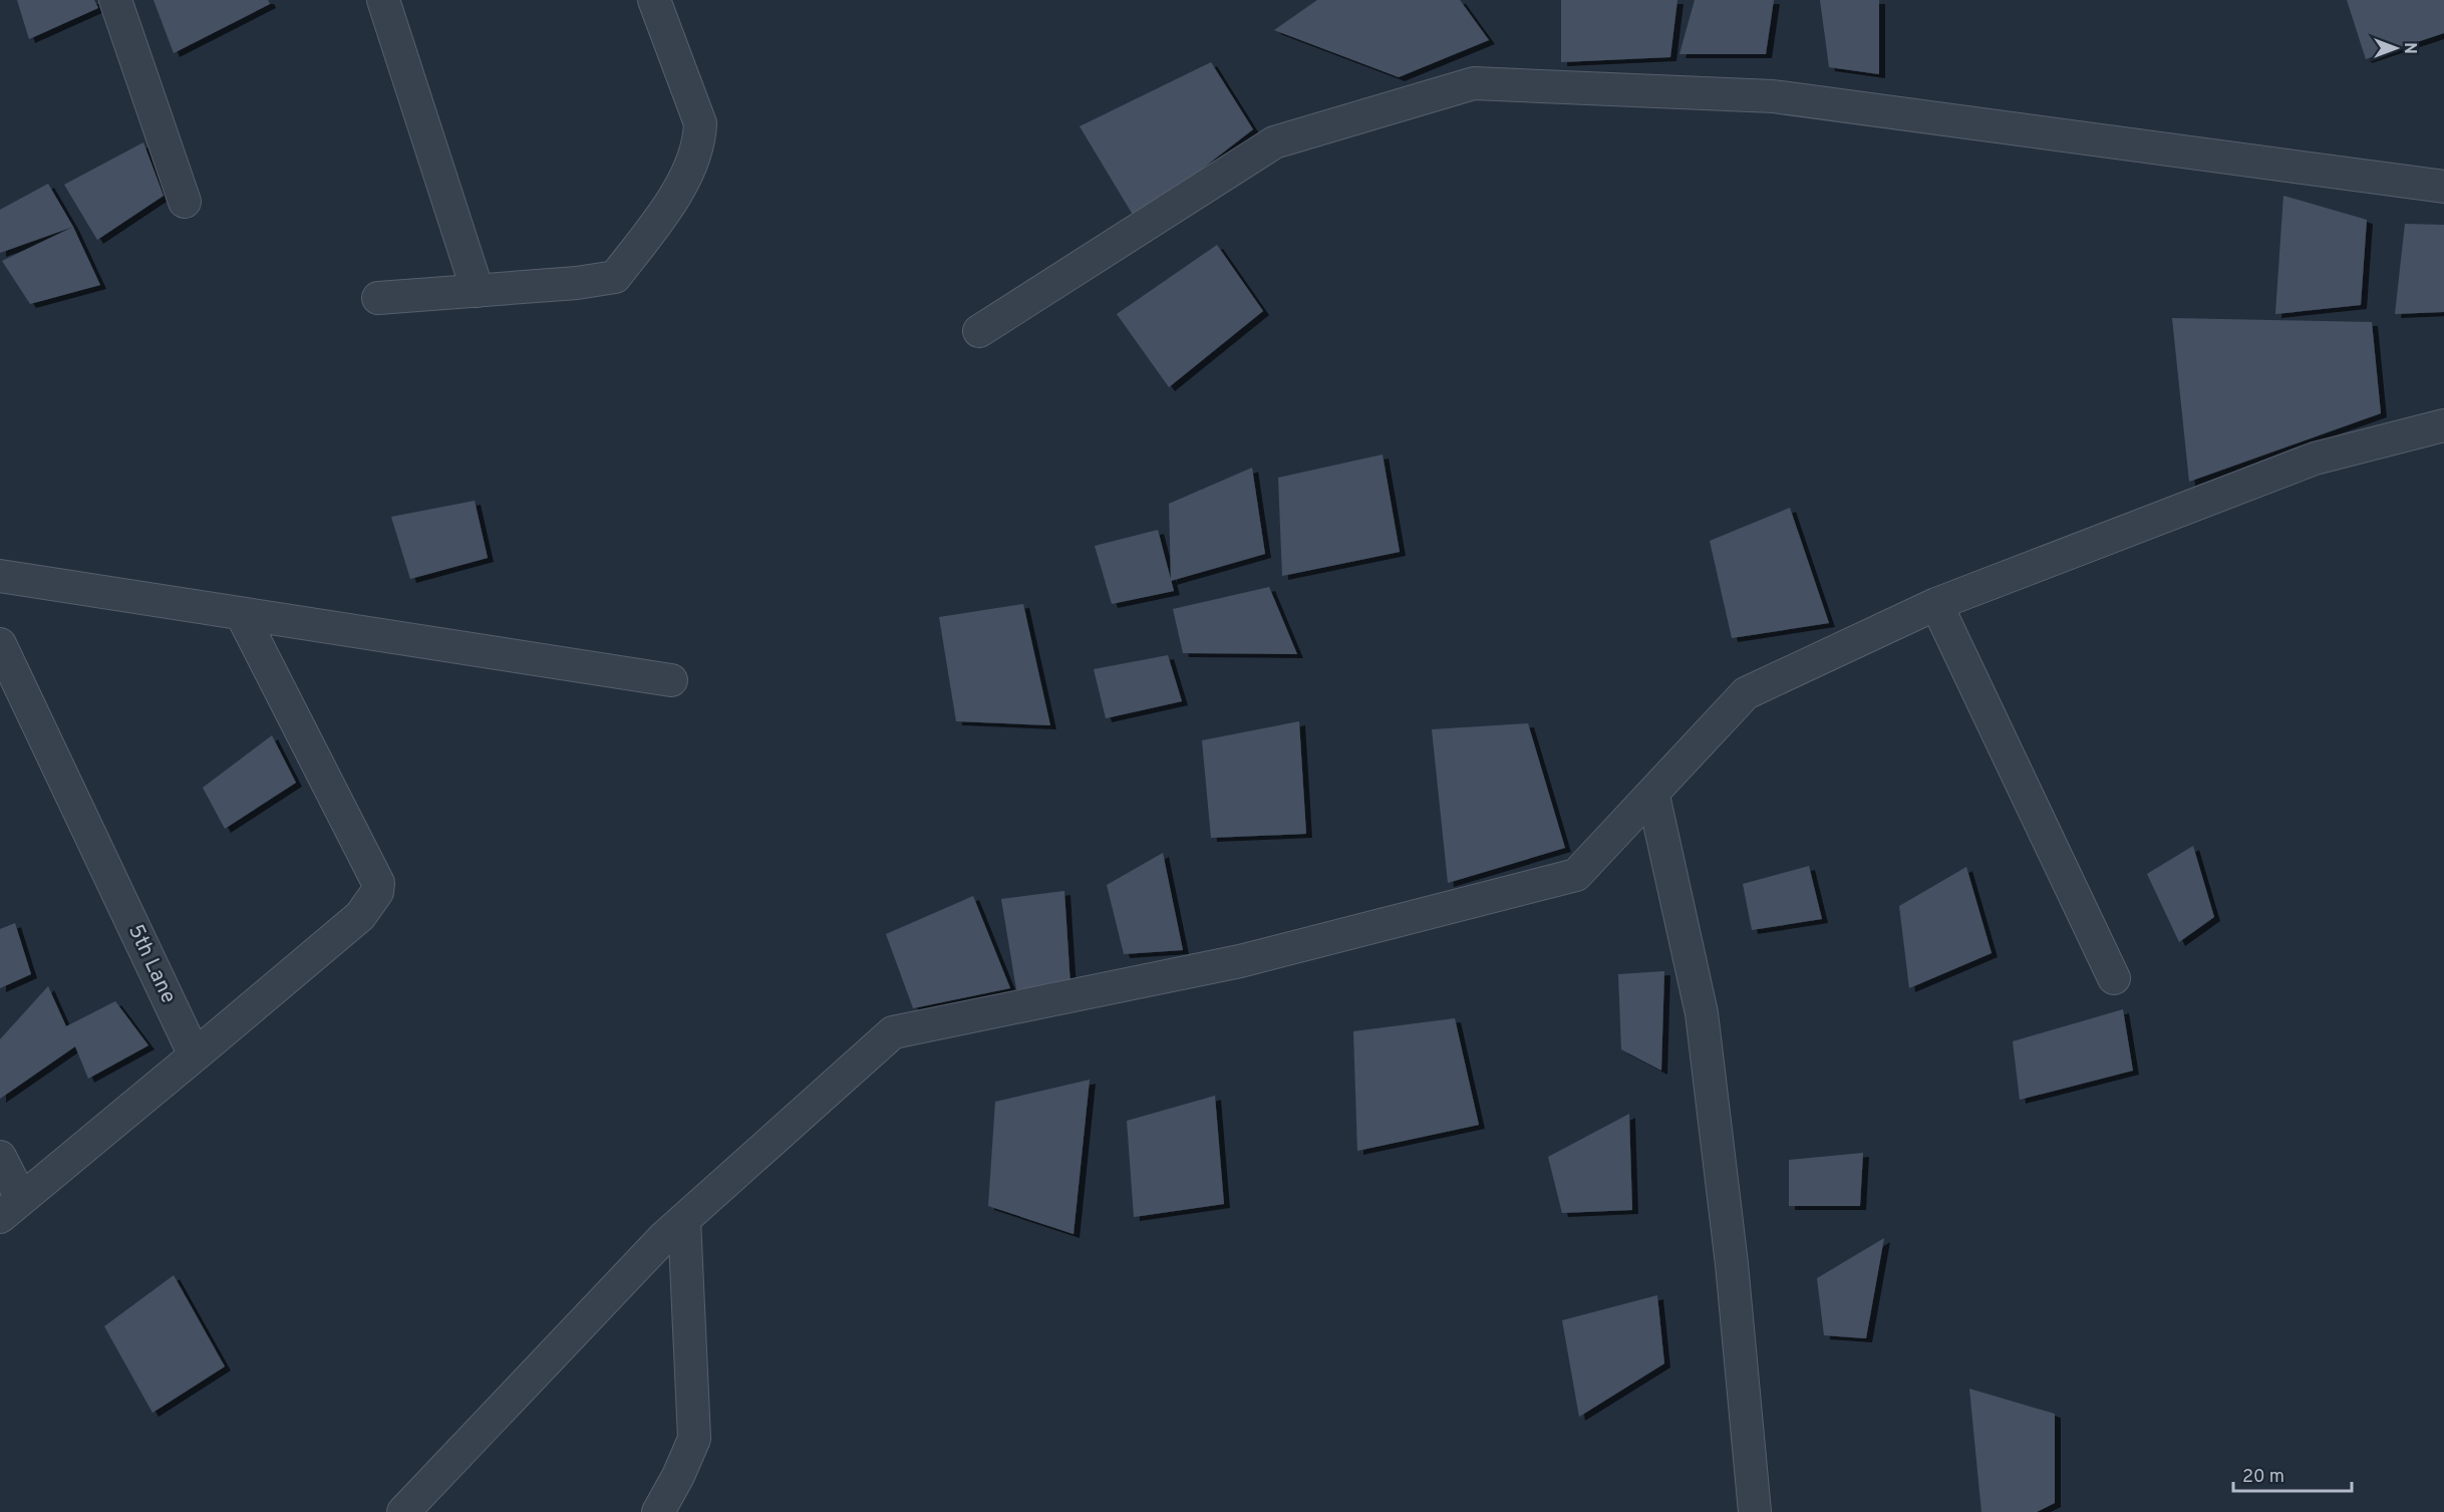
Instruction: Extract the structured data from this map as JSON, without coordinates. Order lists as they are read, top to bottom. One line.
{"streets":{"street":["5th Lane"]},"scale_bar":"20 m","north":"right"}
